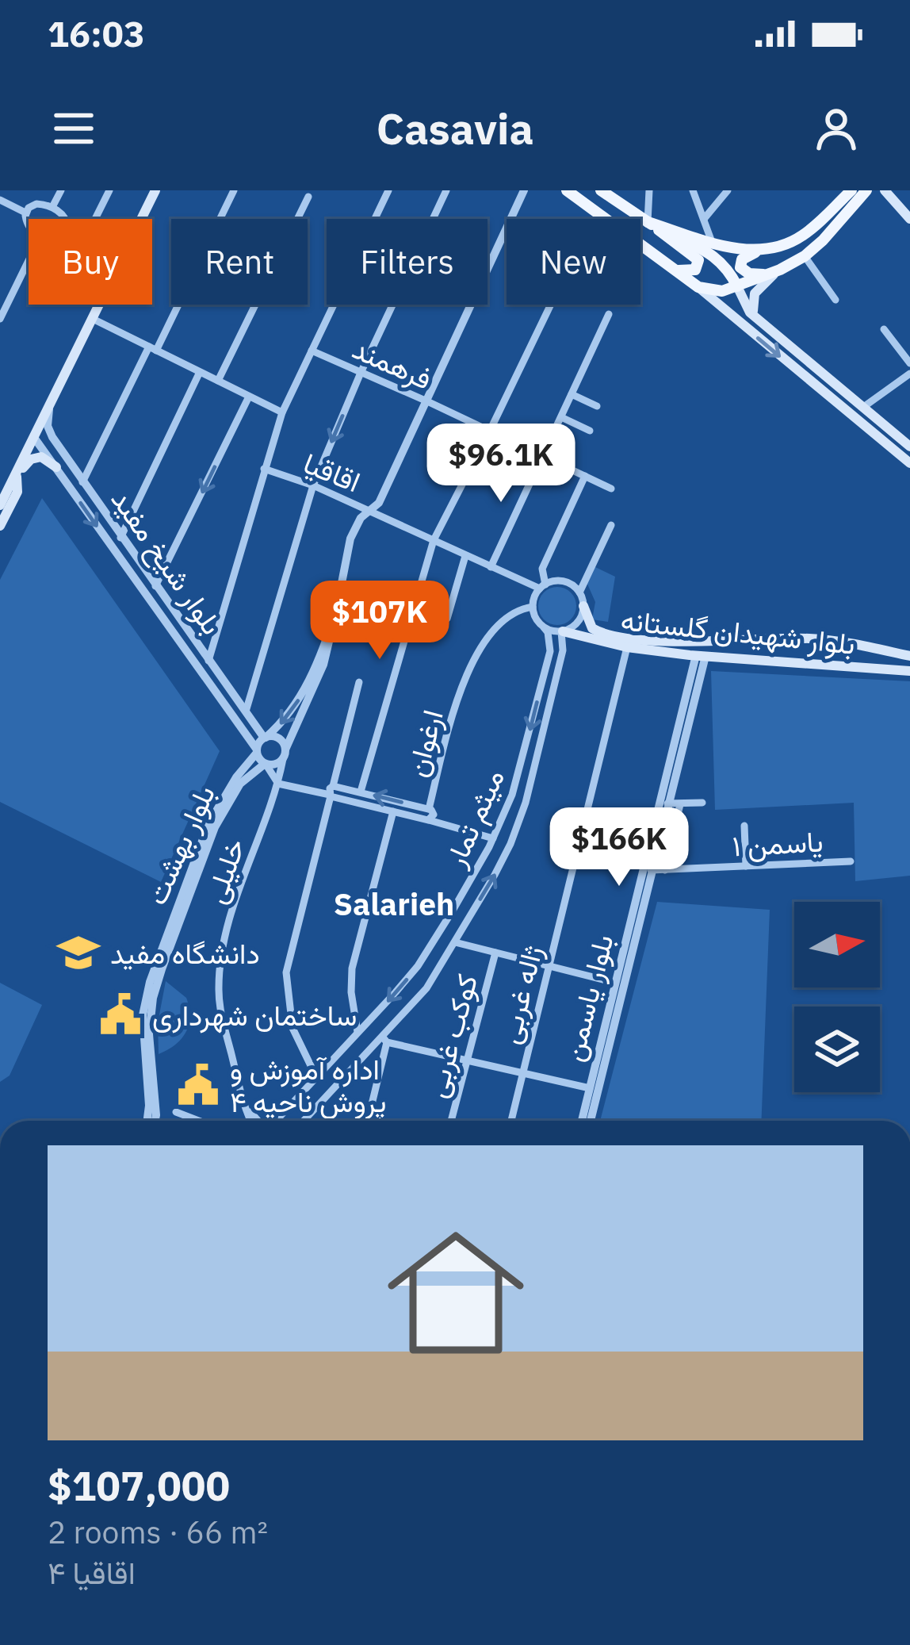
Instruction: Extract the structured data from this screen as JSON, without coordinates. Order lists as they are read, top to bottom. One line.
{"streets":{"main road":["بلوار شهیدان گلستانه"],"street":["فرهمند","اقاقیا","بلوار شیخ مفید","ارغوان","میثم تمار","یاسمن ۱","بلوار بهشت","خلیلی","ژاله غربی","بلوار یاسمن","کوکب غربی"]},"crossings":[["اقاقیا","بلوار شهیدان گلستانه"],["اقاقیا","ارغوان"],["اقاقیا","میثم تمار"],["بلوار شیخ مفید","بلوار بهشت"],["بلوار شیخ مفید","خلیلی"],["بلوار شهیدان گلستانه","ارغوان"],["بلوار شهیدان گلستانه","میثم تمار"],["بلوار شهیدان گلستانه","ژاله غربی"],["بلوار شهیدان گلستانه","بلوار یاسمن"],["ارغوان","میثم تمار"],["یاسمن ۱","بلوار یاسمن"],["بلوار بهشت","خلیلی"]],"districts":["Salarieh"],"places":{"school or university":["دانشگاه مفید"],"public building":["ساختمان شهرداری","اداره آموزش و پروش ناحیه ۴"]},"north":"right","page":{"status":"16:03","header":"Casavia","chip":["Buy","Rent","Filters","New"],"price":["$96.1K","$107K","$166K"],"list":[{"name":"$107,000","note":"2 rooms · 66 m² · اقاقیا ۴"}]}}
